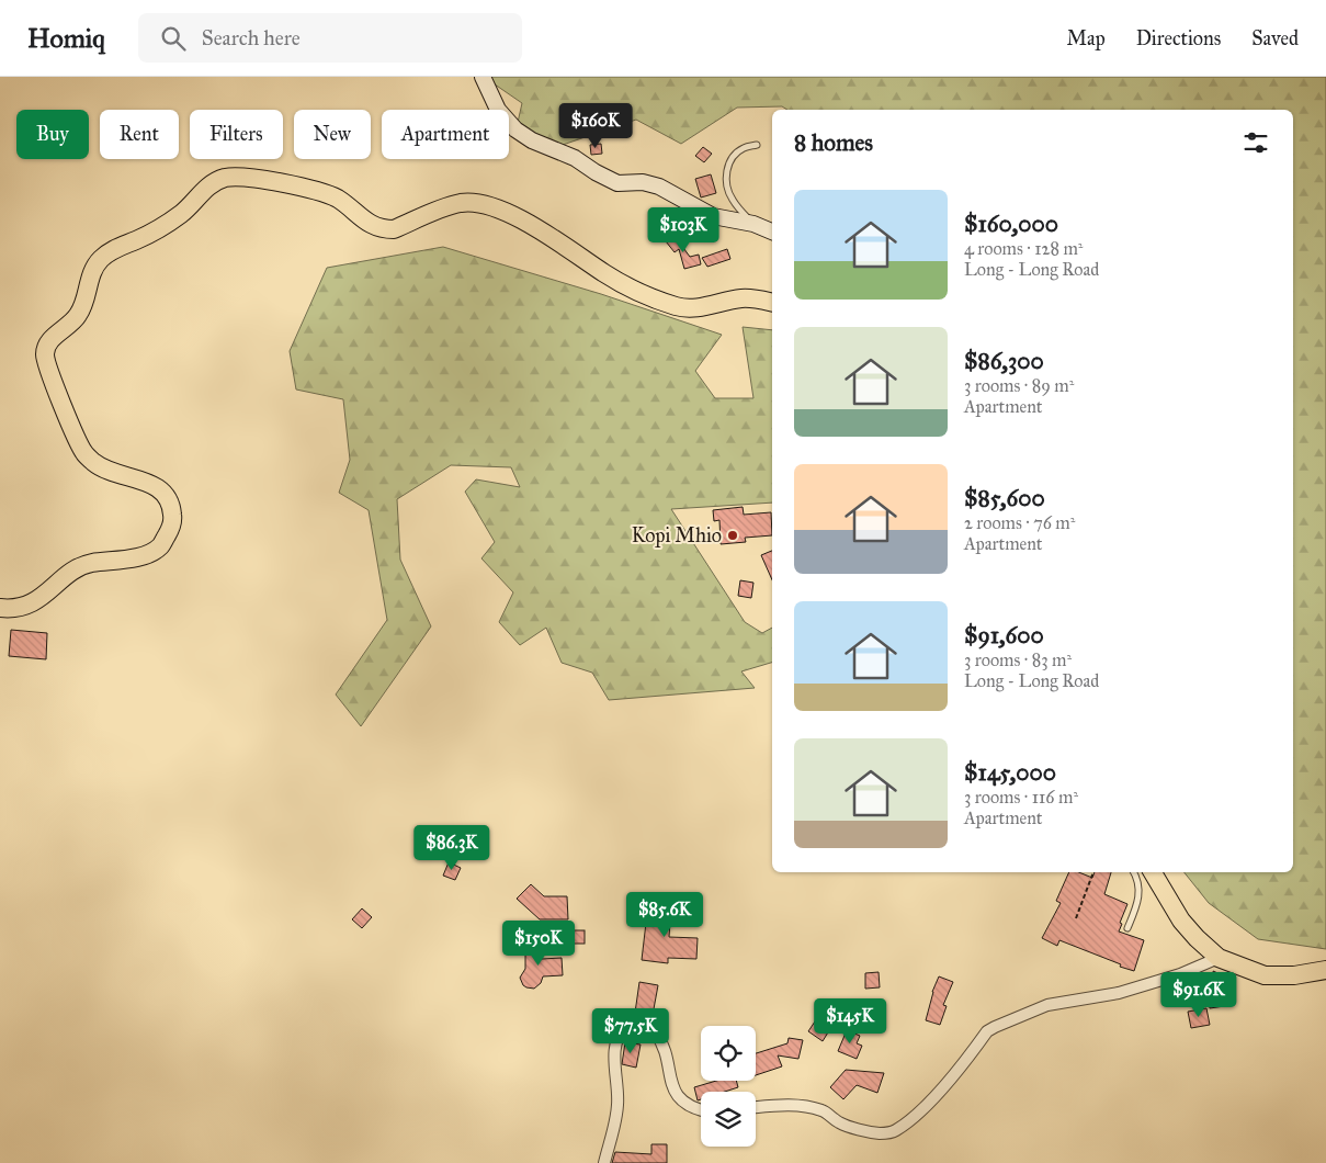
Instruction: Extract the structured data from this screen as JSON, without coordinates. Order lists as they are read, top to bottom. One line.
{"places":["Kopi Mhio"],"page":{"header":"Homiq","search":"Search here","nav":["Map","Directions","Saved"],"price":["$160K","$103K","$86.3K","$85.6K","$150K","$91.6K","$145K","$77.5K"],"chip":["Buy","Rent","Filters","New","Apartment"],"heading":"8 homes","list":[{"name":"$160,000","note":"4 rooms · 128 m² · Long - Long Road"},{"name":"$86,300","note":"3 rooms · 89 m² · Apartment"},{"name":"$85,600","note":"2 rooms · 76 m² · Apartment"},{"name":"$91,600","note":"3 rooms · 83 m² · Long - Long Road"},{"name":"$145,000","note":"3 rooms · 116 m² · Apartment"}]}}
